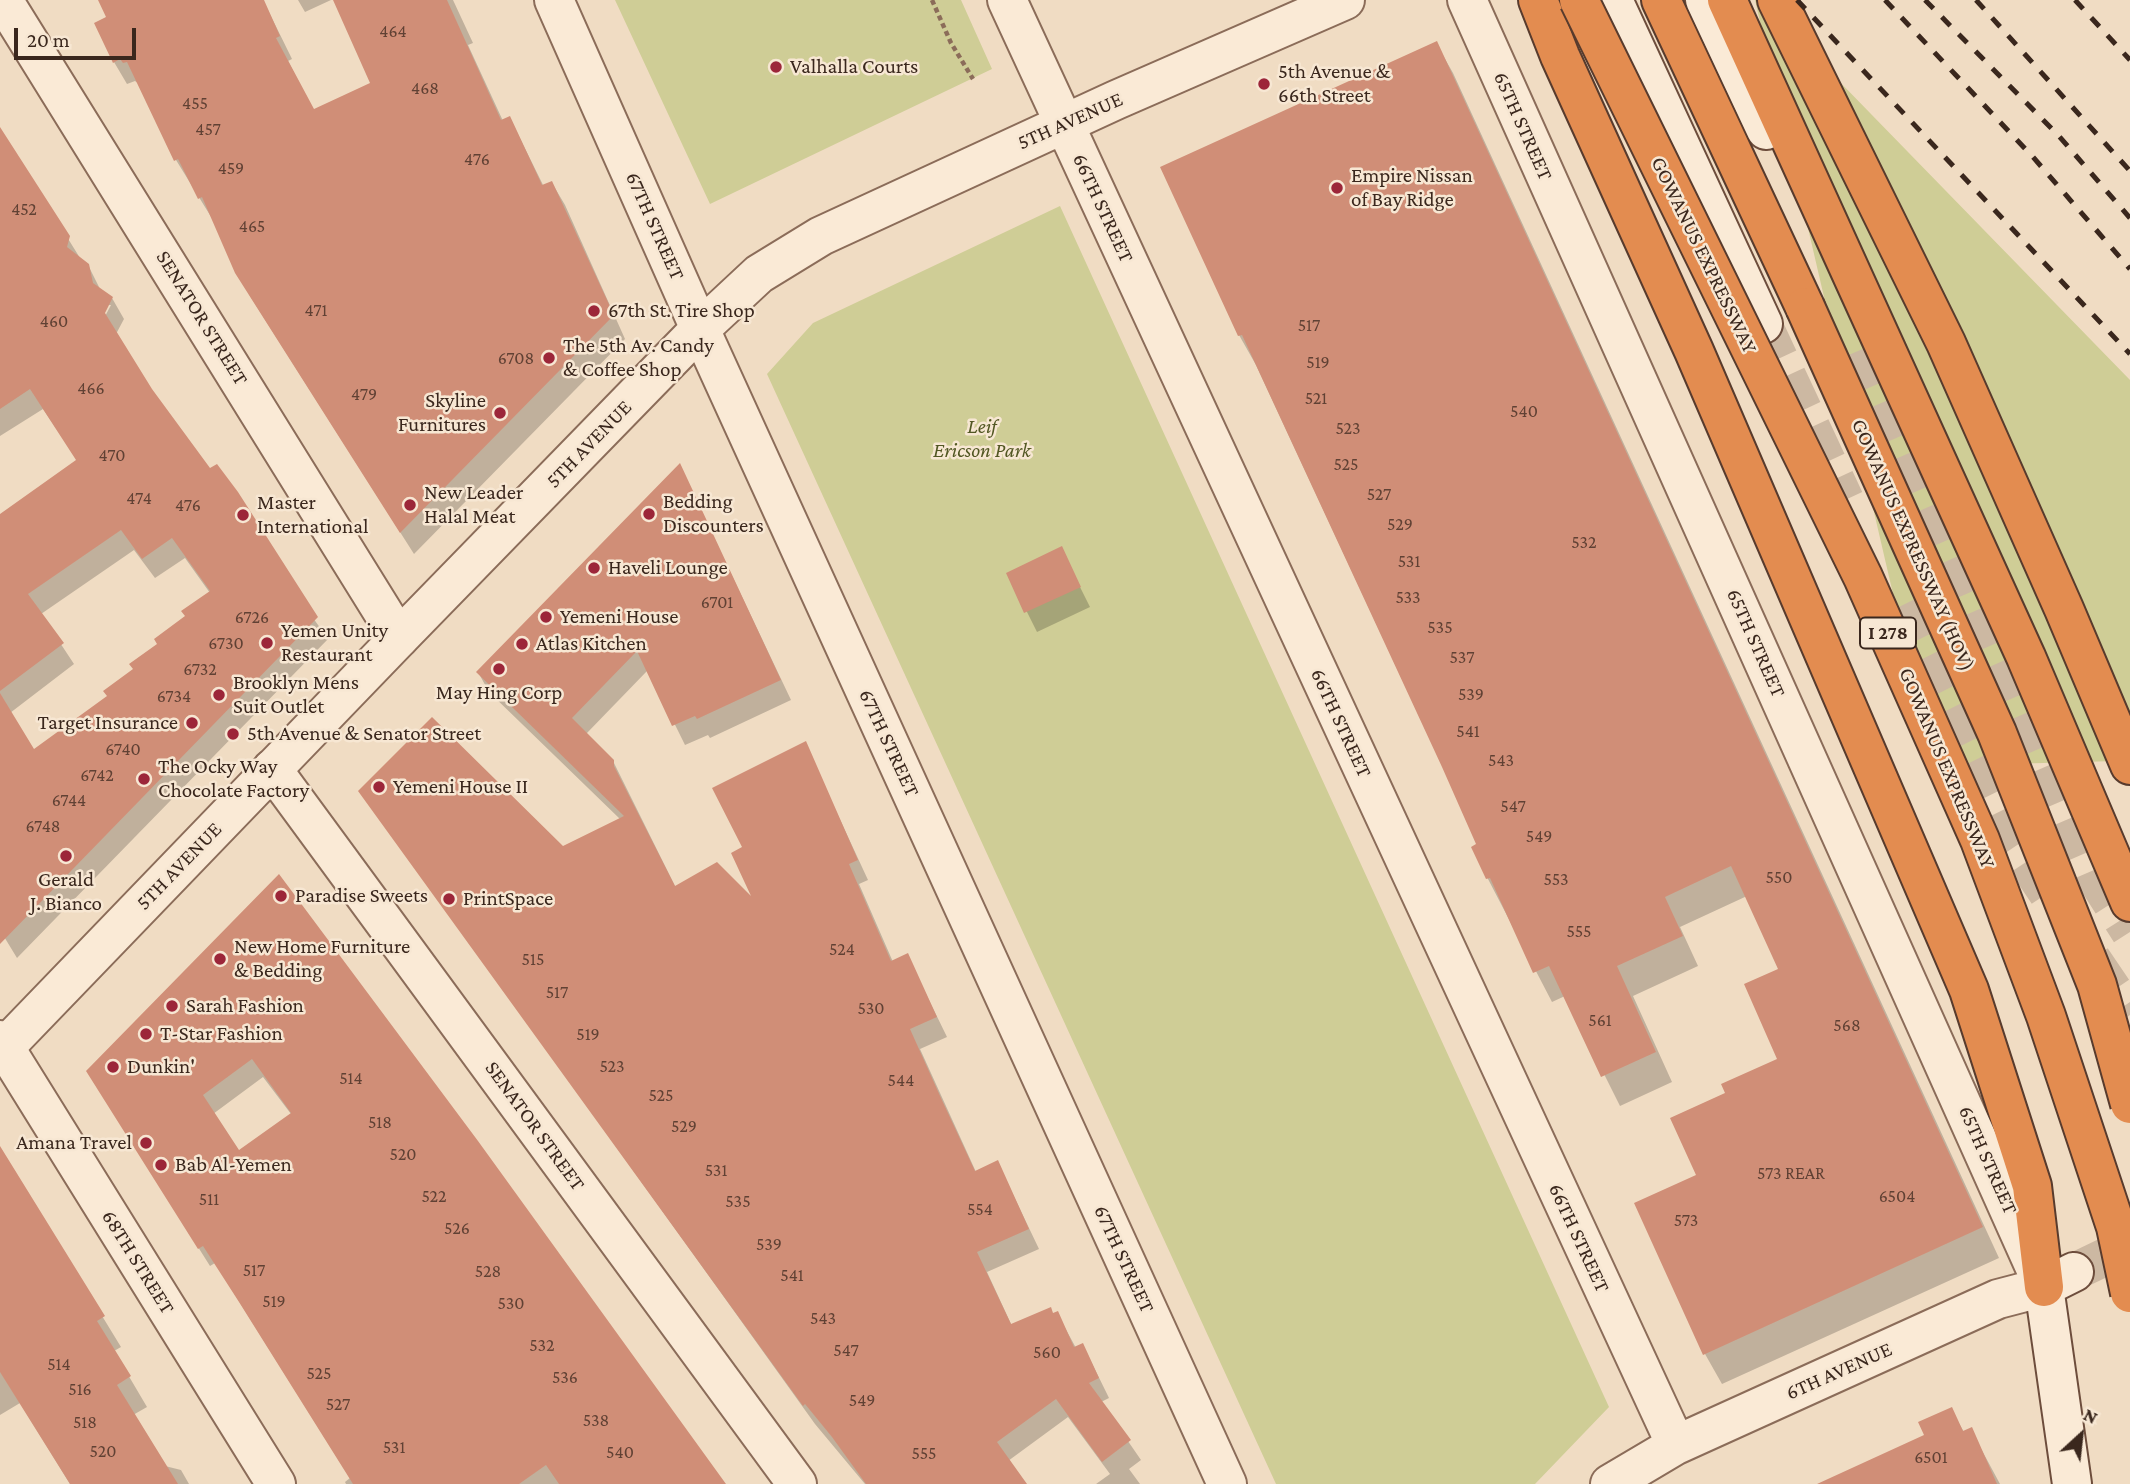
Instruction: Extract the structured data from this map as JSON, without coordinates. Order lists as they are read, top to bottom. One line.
{"streets":{"highway":["GOWANUS EXPRESSWAY","GOWANUS EXPRESSWAY (HOV)","I 278"],"street":["5TH AVENUE","65TH STREET","66TH STREET","67TH STREET","SENATOR STREET","68TH STREET","6TH AVENUE"]},"crossings":[["5TH AVENUE","66TH STREET"],["5TH AVENUE","67TH STREET"],["5TH AVENUE","SENATOR STREET"],["5TH AVENUE","68TH STREET"],["65TH STREET","6TH AVENUE"],["66TH STREET","6TH AVENUE"]],"parks":["Leif Ericson Park"],"places":["Valhalla Courts","5th Avenue & 66th Street","Empire Nissan of Bay Ridge","67th St. Tire Shop","The 5th Av. Candy & Coffee Shop","Skyline Furnitures","New Leader Halal Meat","Bedding Discounters","Master International","Haveli Lounge","Yemeni House","Yemen Unity Restaurant","Atlas Kitchen","May Hing Corp","Brooklyn Mens Suit Outlet","Target Insurance","5th Avenue & Senator Street","The Ocky Way Chocolate Factory","Yemeni House II","Gerald J. Bianco","Paradise Sweets","PrintSpace","New Home Furniture & Bedding","Sarah Fashion","T-Star Fashion","Dunkin'","Amana Travel","Bab Al-Yemen"],"house_numbers":["464","468","455","457","476","459","452","465","471","460","517","6708","519","466","479","521","540","523","470","525","527","474","476","529","532","531","533","6701","6726","535","6730","537","6732","539","6734","541","6740","543","6742","6744","547","6748","549","550","553","555","524","515","517","530","561","568","519","523","514","544","525","518","529","520","531","573 REAR","522","6504","511","535","554","573","526","539","517","528","541","519","530","543","532","547","560","514","525","536","516","549","527","538","518","531","520","540","555","6501"],"scale_bar":"20 m","north":"top right"}
